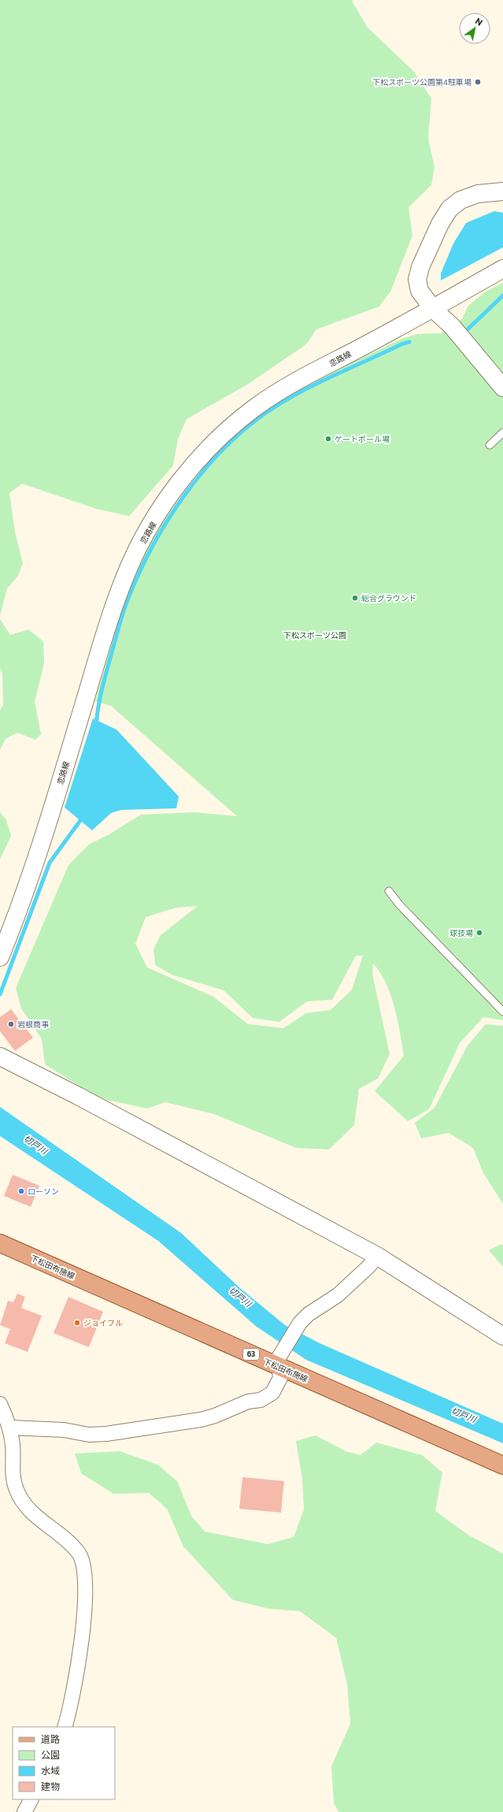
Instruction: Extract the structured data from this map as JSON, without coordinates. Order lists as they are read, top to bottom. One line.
{"streets":{"main road":["下松田布施線","63"],"street":["恋路線"]},"water":["切戸川"],"parks":["下松スポーツ公園"],"places":["下松スポーツ公園第4駐車場","ゲートボール場","総合グラウンド","球技場","岩根商事","ローソン","ジョイフル"],"legend":["道路","公園","水域","建物"],"north":"top right"}
